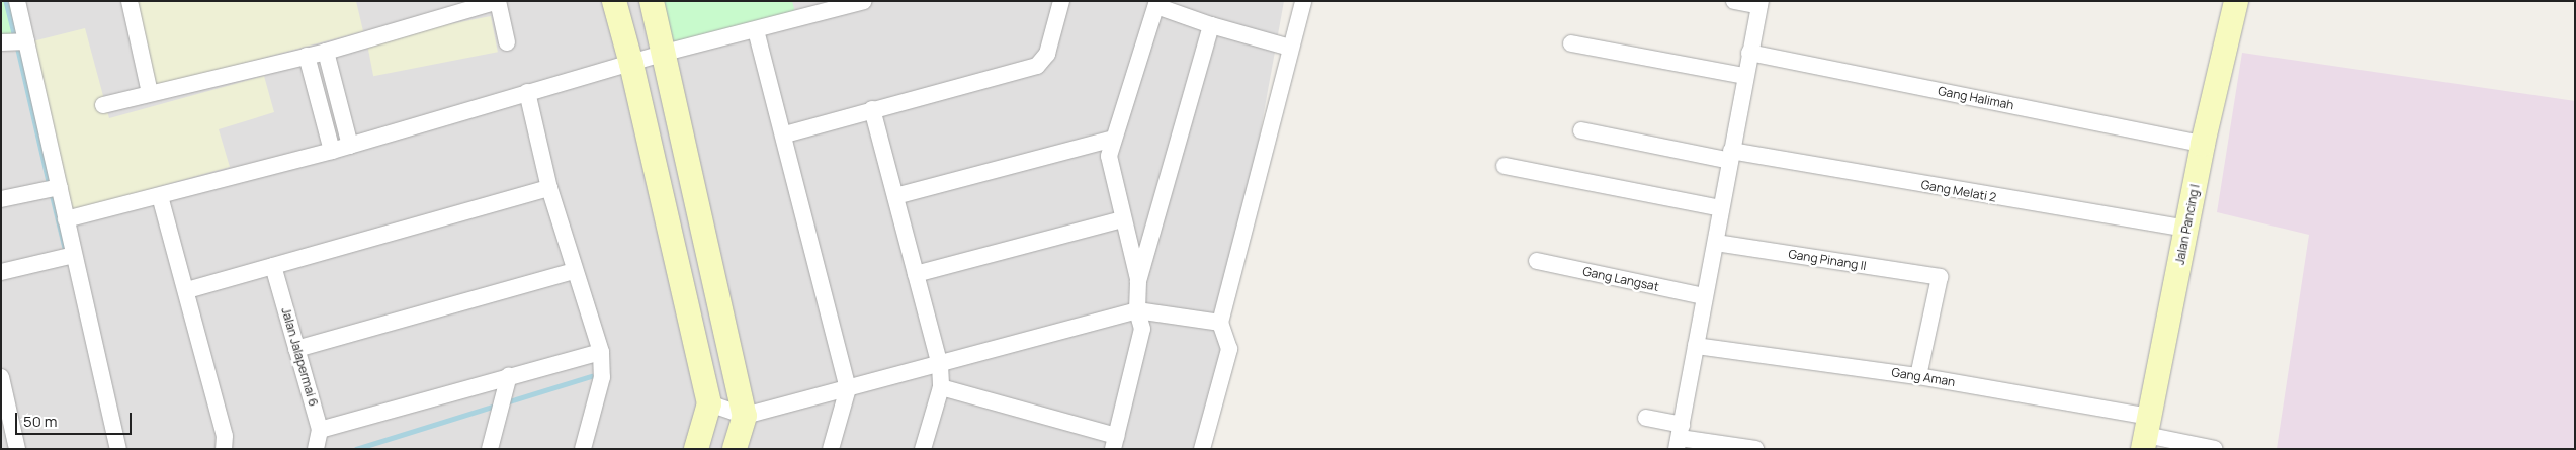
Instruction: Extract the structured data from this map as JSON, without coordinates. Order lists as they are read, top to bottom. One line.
{"streets":{"street":["Gang Halimah","Gang Melati 2","Jalan Pancing I","Gang Pinang II","Gang Langsat","Jalan Jalapermai 6","Gang Aman"]},"crossings":[["Gang Halimah","Jalan Pancing I"],["Gang Melati 2","Jalan Pancing I"],["Jalan Pancing I","Gang Aman"],["Gang Pinang II","Gang Aman"]],"scale_bar":"50 m"}
